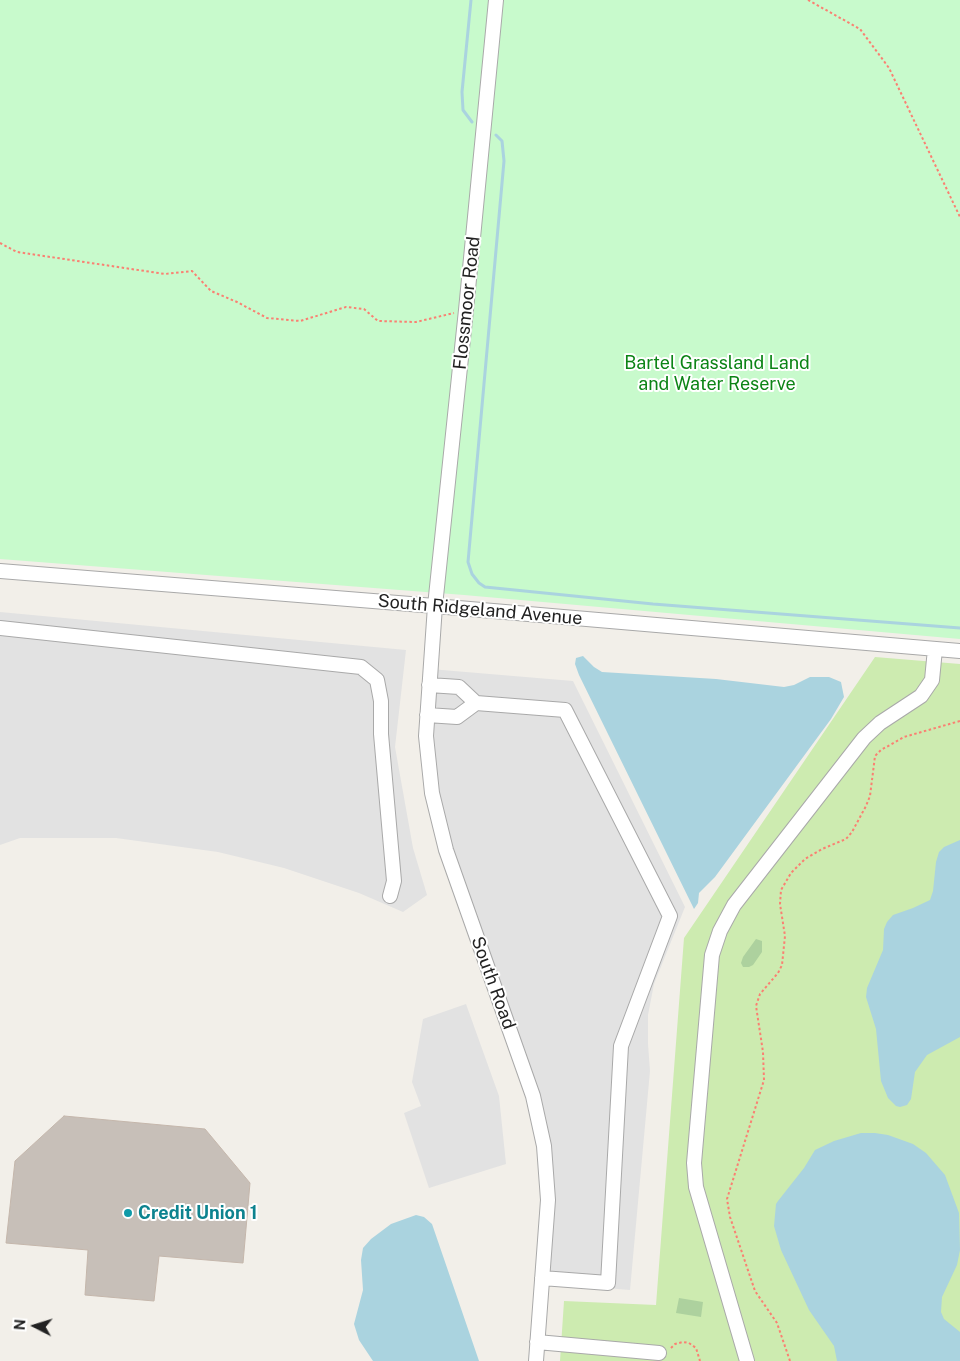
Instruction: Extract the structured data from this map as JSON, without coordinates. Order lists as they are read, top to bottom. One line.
{"streets":{"street":["Flossmoor Road","South Ridgeland Avenue","South Road"]},"crossings":[["Flossmoor Road","South Ridgeland Avenue"],["Flossmoor Road","South Road"],["South Ridgeland Avenue","South Road"]],"parks":["Bartel Grassland Land and Water Reserve"],"places":["Credit Union 1"],"north":"left"}
